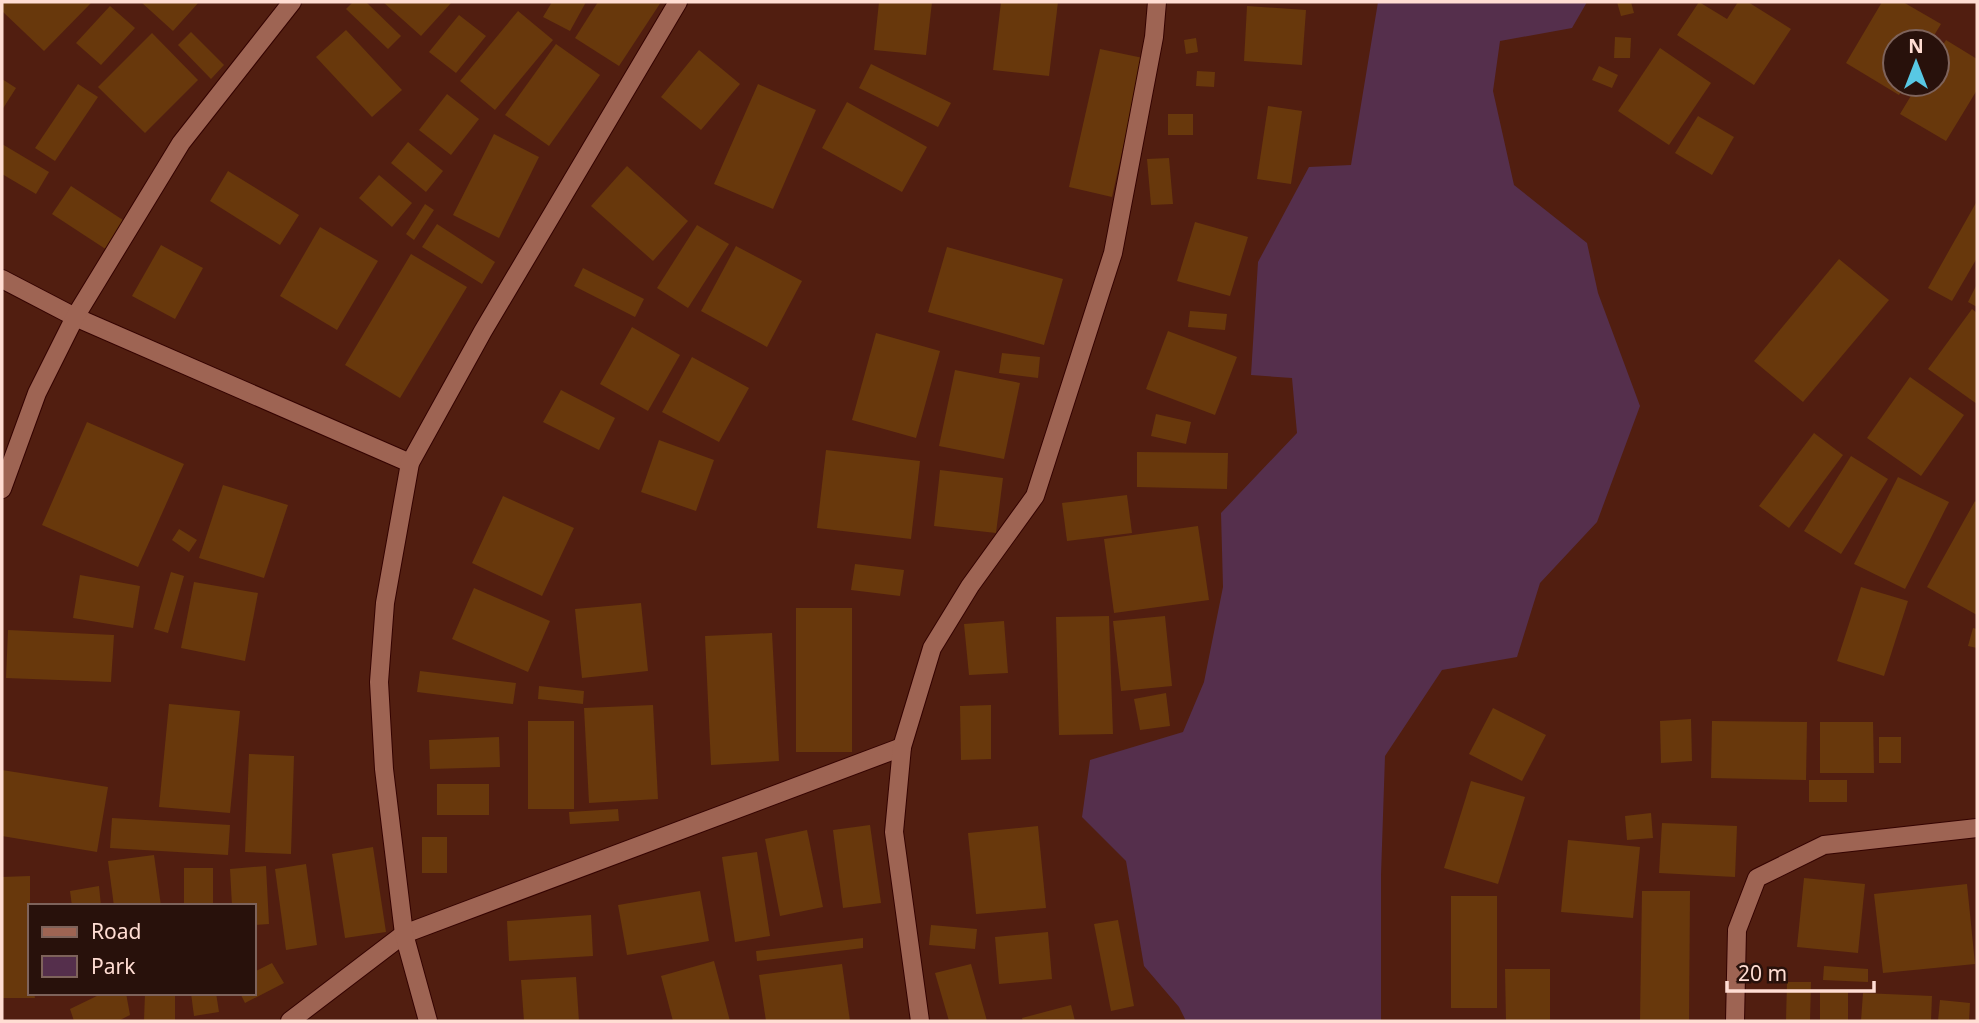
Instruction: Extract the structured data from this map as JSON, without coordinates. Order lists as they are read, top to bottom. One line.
{"legend":["Road","Park"],"scale_bar":"20 m","north":"top"}
